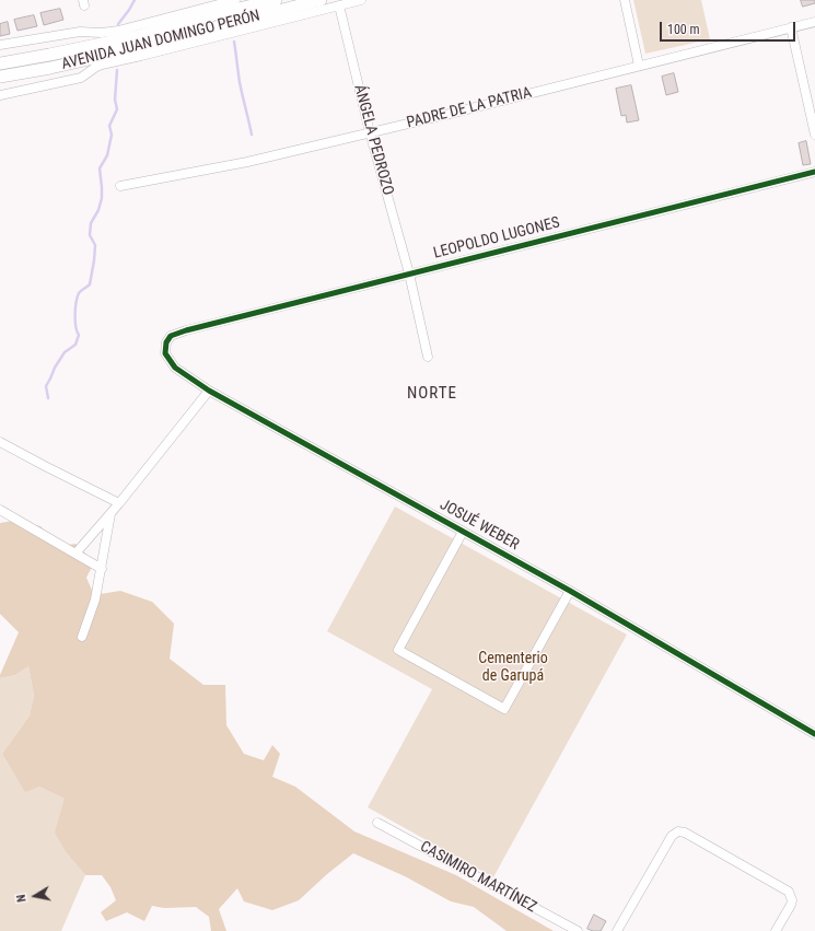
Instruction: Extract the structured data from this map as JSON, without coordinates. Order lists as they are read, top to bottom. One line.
{"streets":{"main road":["AVENIDA JUAN DOMINGO PERÓN"],"street":["PADRE DE LA PATRIA","ÁNGELA PEDROZO","LEOPOLDO LUGONES","JOSUÉ WEBER","CASIMIRO MARTÍNEZ"]},"crossings":[["PADRE DE LA PATRIA","ÁNGELA PEDROZO"],["ÁNGELA PEDROZO","LEOPOLDO LUGONES"],["LEOPOLDO LUGONES","JOSUÉ WEBER"]],"districts":["NORTE"],"parks":["Cementerio de Garupá"],"scale_bar":"100 m","north":"left"}
